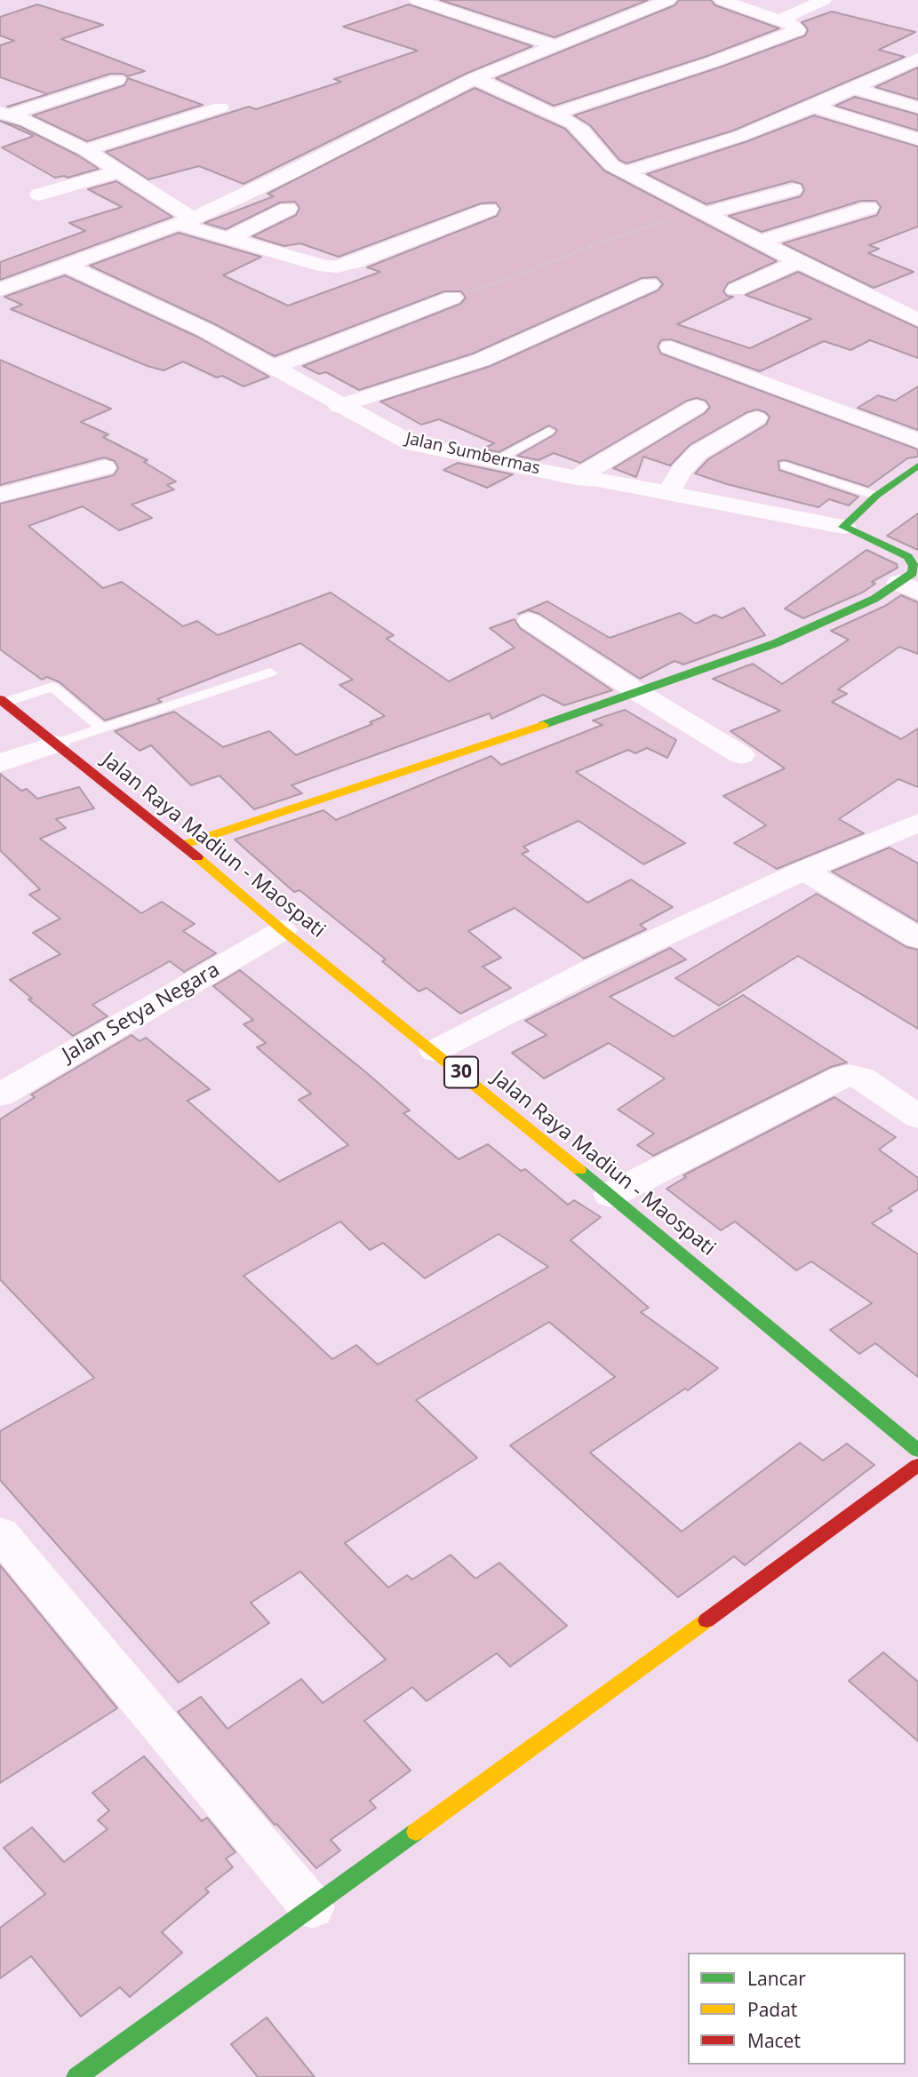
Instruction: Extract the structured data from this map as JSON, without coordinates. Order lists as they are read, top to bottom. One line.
{"streets":{"main road":["Jalan Raya Madiun - Maospati","30"],"street":["Jalan Sumbermas","Jalan Setya Negara"]},"crossings":[["Jalan Raya Madiun - Maospati","Jalan Setya Negara"]],"legend":["Lancar","Padat","Macet"]}
